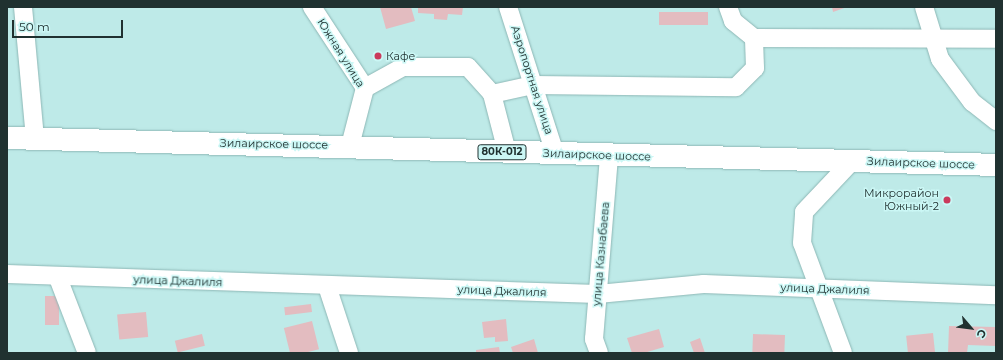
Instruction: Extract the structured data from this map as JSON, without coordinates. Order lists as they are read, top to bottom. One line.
{"streets":{"main road":["Зилаирское шоссе","80К-012"],"street":["Южная улица","Аэропортная улица","улица Казнабаева","улица Джалиля"]},"crossings":[["Южная улица","Зилаирское шоссе"],["Аэропортная улица","Зилаирское шоссе"],["Зилаирское шоссе","улица Казнабаева"],["улица Казнабаева","улица Джалиля"]],"places":["Кафе","Микрорайон Южный-2"],"scale_bar":"50 m","north":"bottom right"}
